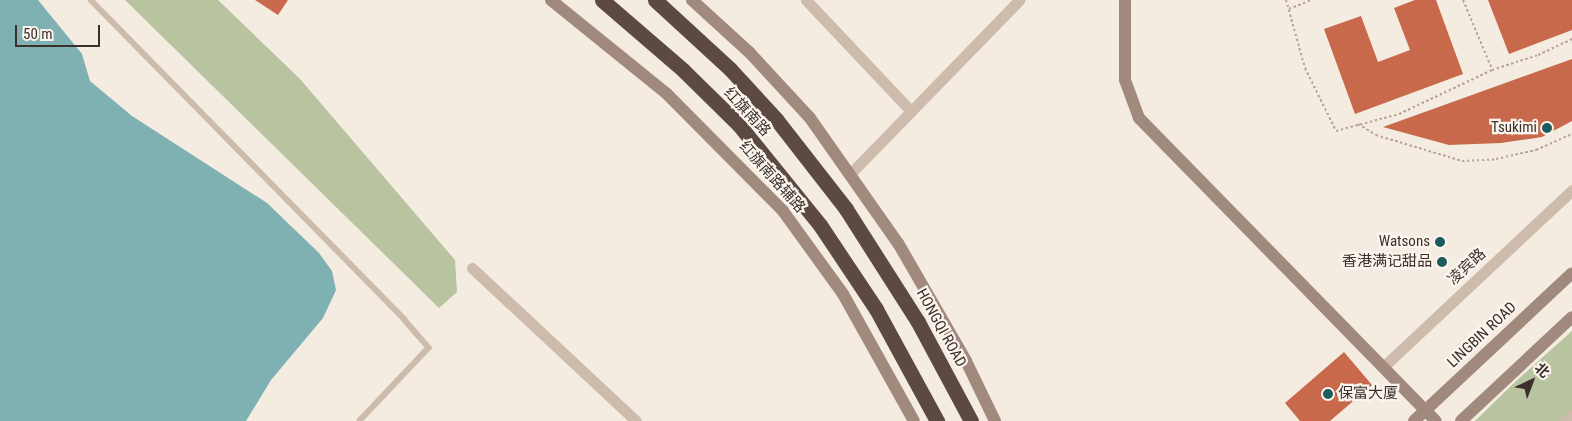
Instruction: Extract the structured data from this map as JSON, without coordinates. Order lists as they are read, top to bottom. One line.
{"streets":{"highway":["红旗南路","HONGQI ROAD"],"main road":["红旗南路辅路","LINGBIN ROAD"],"street":["凌宾路"]},"crossings":[["红旗南路","HONGQI ROAD"]],"places":["Tsukimi","Watsons","香港满记甜品","保富大厦"],"scale_bar":"50 m","north":"top right"}
